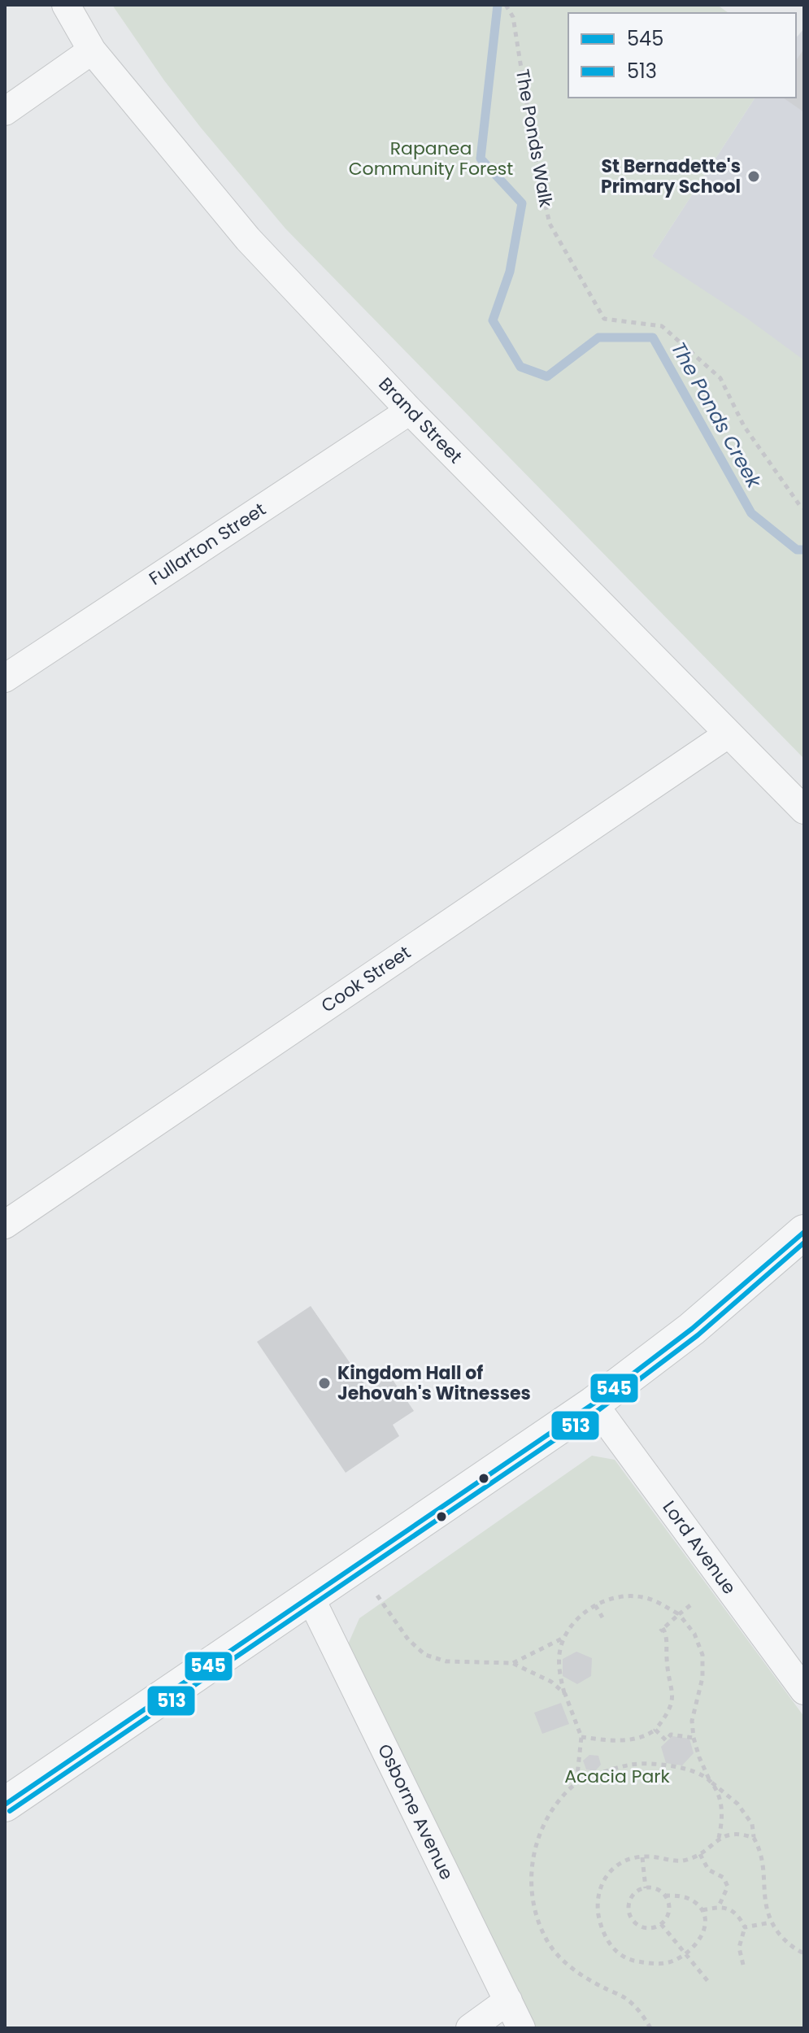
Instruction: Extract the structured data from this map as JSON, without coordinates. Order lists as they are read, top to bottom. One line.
{"streets":{"street":["Brand Street","Fullarton Street","Cook Street","Lord Avenue","Osborne Avenue"],"path":["The Ponds Walk"]},"crossings":[["Brand Street","Fullarton Street"],["Brand Street","Cook Street"]],"water":["The Ponds Creek"],"parks":["Rapanea Community Forest","Acacia Park"],"places":["St Bernadette's Primary School","Kingdom Hall of Jehovah's Witnesses"],"lines":["transit line 545","transit line 513"],"legend":["545","513"]}
